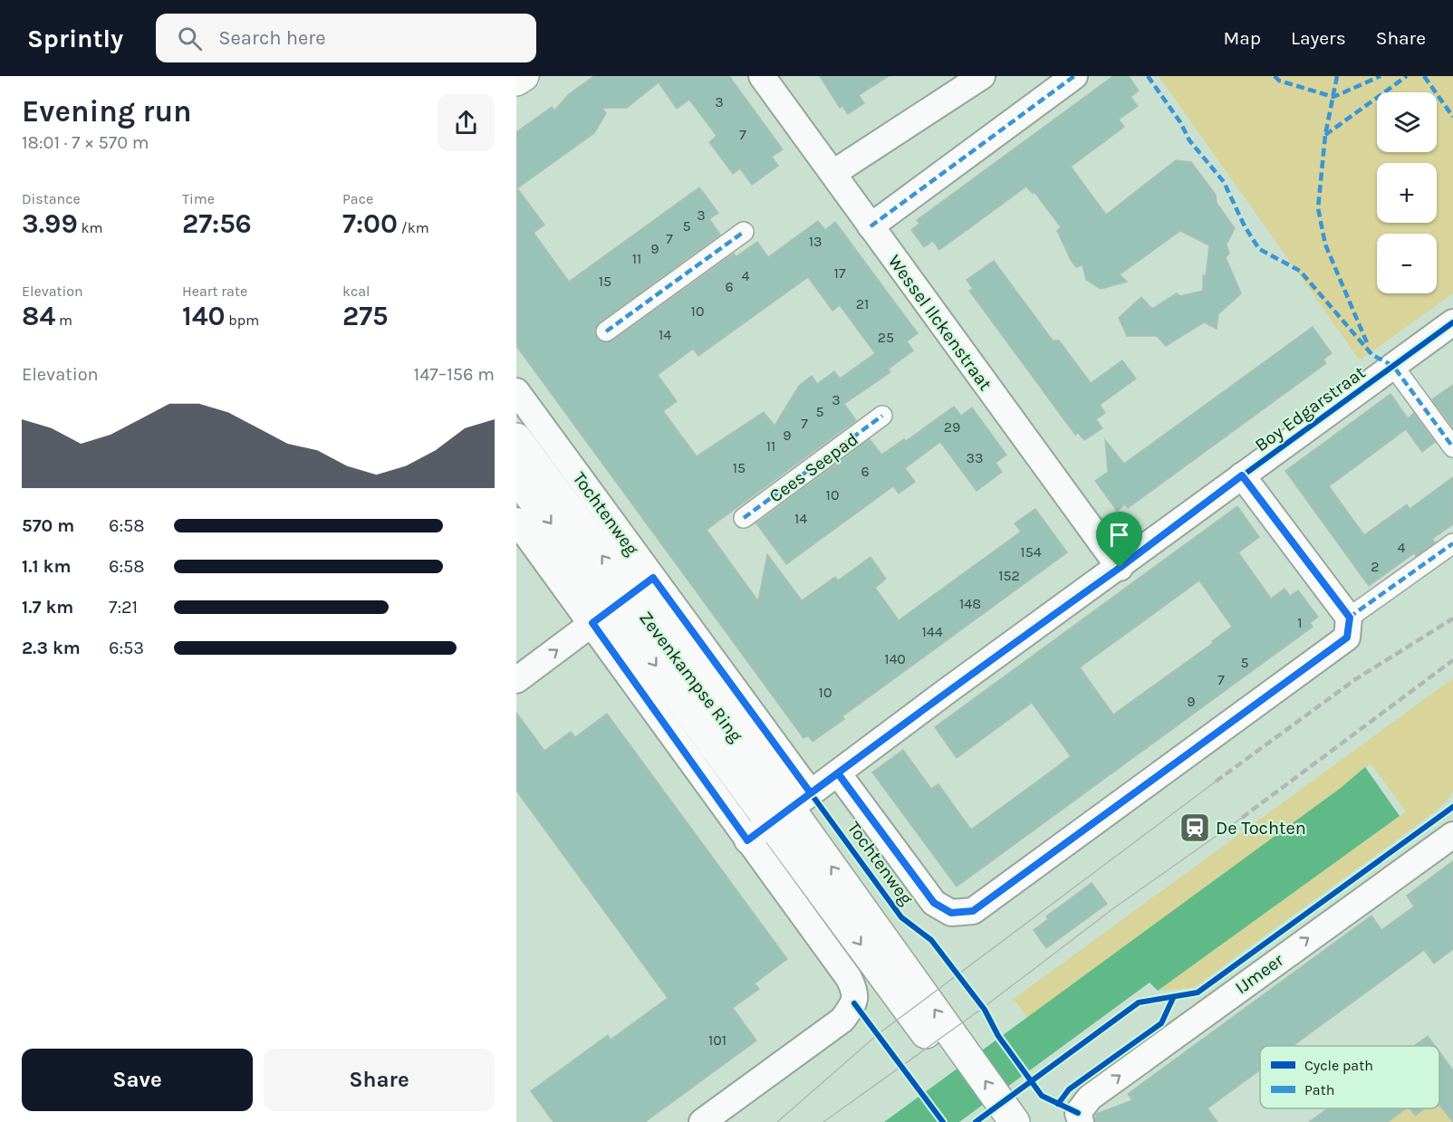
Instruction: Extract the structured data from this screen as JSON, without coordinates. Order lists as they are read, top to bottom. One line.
{"streets":{"street":["Wessel Ilckenstraat","Boy Edgarstraat","Cees Seepad","Tochtenweg","Zevenkampse Ring","IJmeer"]},"crossings":[["Wessel Ilckenstraat","Boy Edgarstraat"],["Boy Edgarstraat","Tochtenweg"],["Boy Edgarstraat","Zevenkampse Ring"],["Tochtenweg","Zevenkampse Ring"]],"one_way":["IJmeer"],"places":{"station":["De Tochten"]},"house_numbers":["3","7","3","5","7","13","9","11","17","4","15","6","21","10","14","25","3","5","7","29","9","11","33","15","6","10","14","4","154","2","152","148","1","144","140","5","7","10","9","101"],"legend":["Cycle path","Path"],"page":{"header":"Sprintly","search":"Search here","nav":["Map","Layers","Share"],"heading":["Evening run","18:01 · 7 × 570 m"],"map_buttons":["+","−"],"stats":[["Distance","3.99 km"],["Time","27:56"],["Pace","7:00 /km"],["Elevation","84 m"],["Heart rate","140 bpm"],["kcal","275"]],"chart":["Elevation","147–156 m"],"list":[{"name":"570 m","note":"6:58"},{"name":"1.1 km","note":"6:58"},{"name":"1.7 km","note":"7:21"},{"name":"2.3 km","note":"6:53"}],"buttons":["Save","Share"]}}
